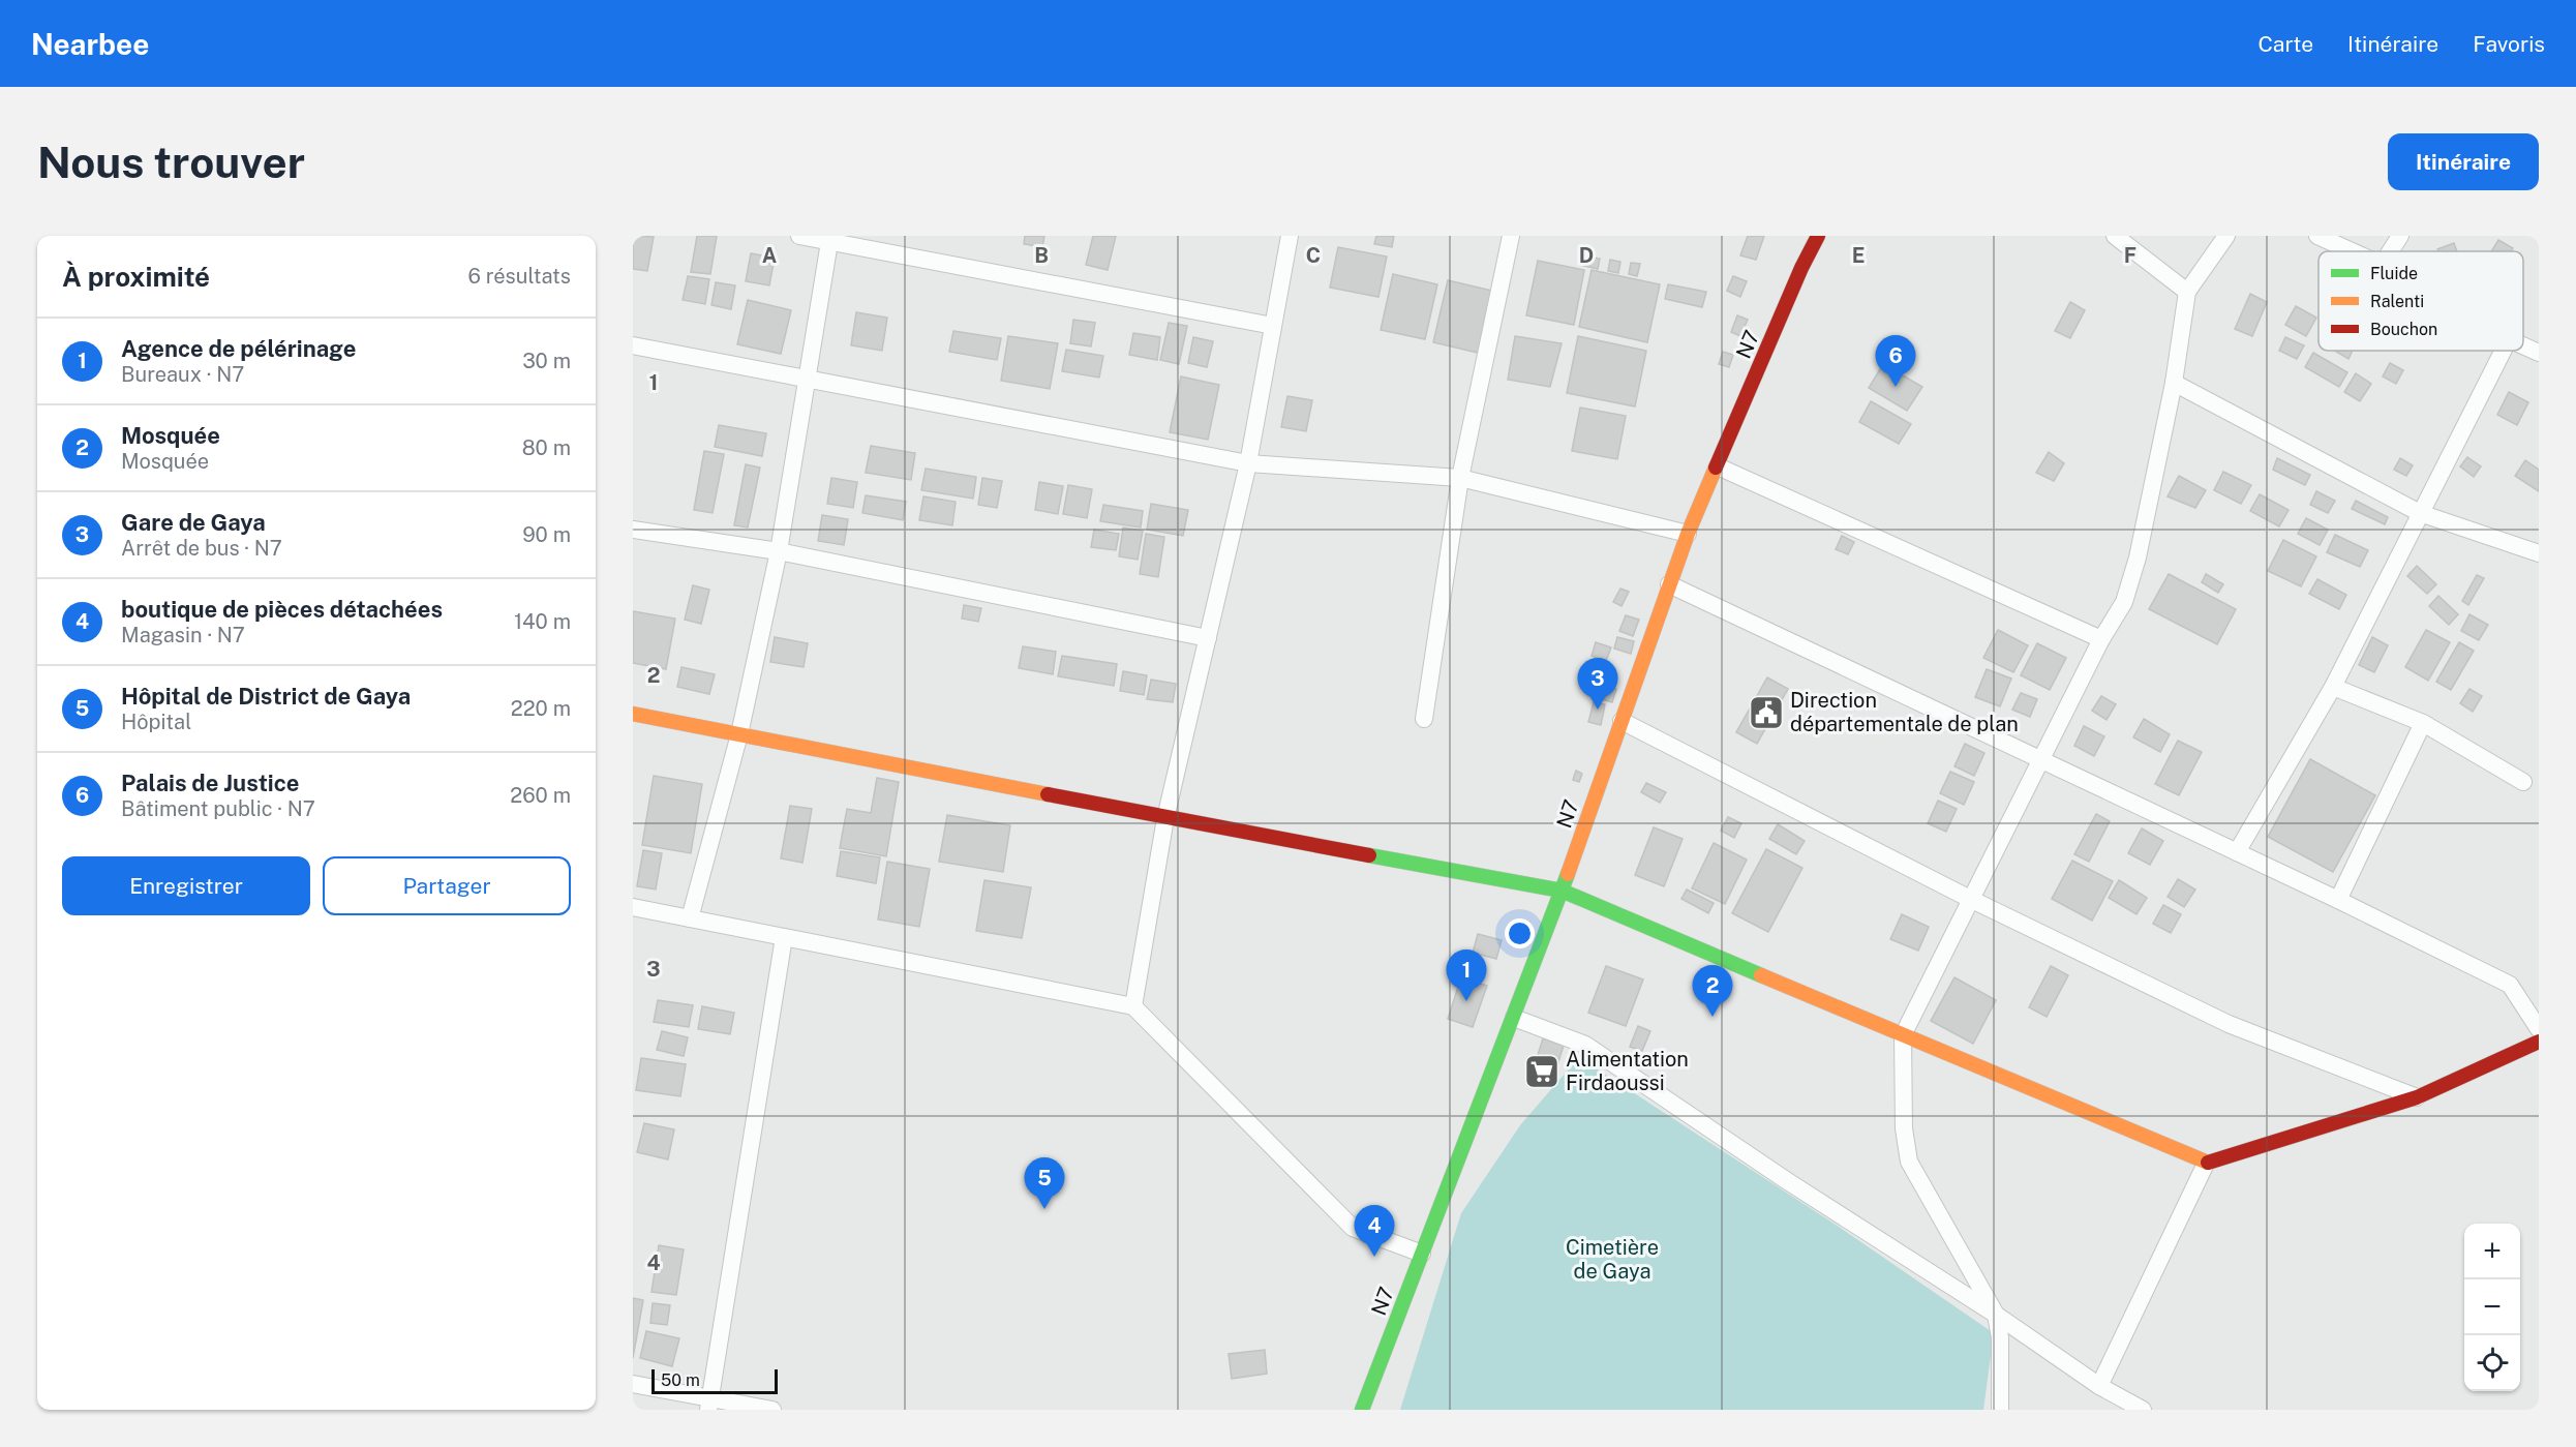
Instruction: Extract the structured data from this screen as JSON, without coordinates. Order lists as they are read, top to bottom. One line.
{"streets":{"street":["N7"]},"parks":["Cimetière de Gaya"],"places":{"public building":["Direction départementale de plan"],"supermarket":["Alimentation Firdaoussi"]},"legend":["Fluide","Ralenti","Bouchon"],"scale_bar":"50 m","page":{"header":"Nearbee","nav":["Carte","Itinéraire","Favoris"],"buttons":["Itinéraire",["Enregistrer","Partager"]],"title":"Nous trouver","heading":["À proximité","6 résultats"],"list":[{"mark":"1","name":"Agence de pélérinage","note":"Bureaux · N7","value":"30 m"},{"mark":"2","name":"Mosquée","note":"Mosquée","value":"80 m"},{"mark":"3","name":"Gare de Gaya","note":"Arrêt de bus · N7","value":"90 m"},{"mark":"4","name":"boutique de pièces détachées","note":"Magasin · N7","value":"140 m"},{"mark":"5","name":"Hôpital de District de Gaya","note":"Hôpital","value":"220 m"},{"mark":"6","name":"Palais de Justice","note":"Bâtiment public · N7","value":"260 m"}],"pins":["6","3","1","2","5","4"],"map_buttons":["+","−"],"scale":"50 m"},"grid":{"columns":["A","B","C","D","E","F"],"rows":["1","2","3","4"]}}
